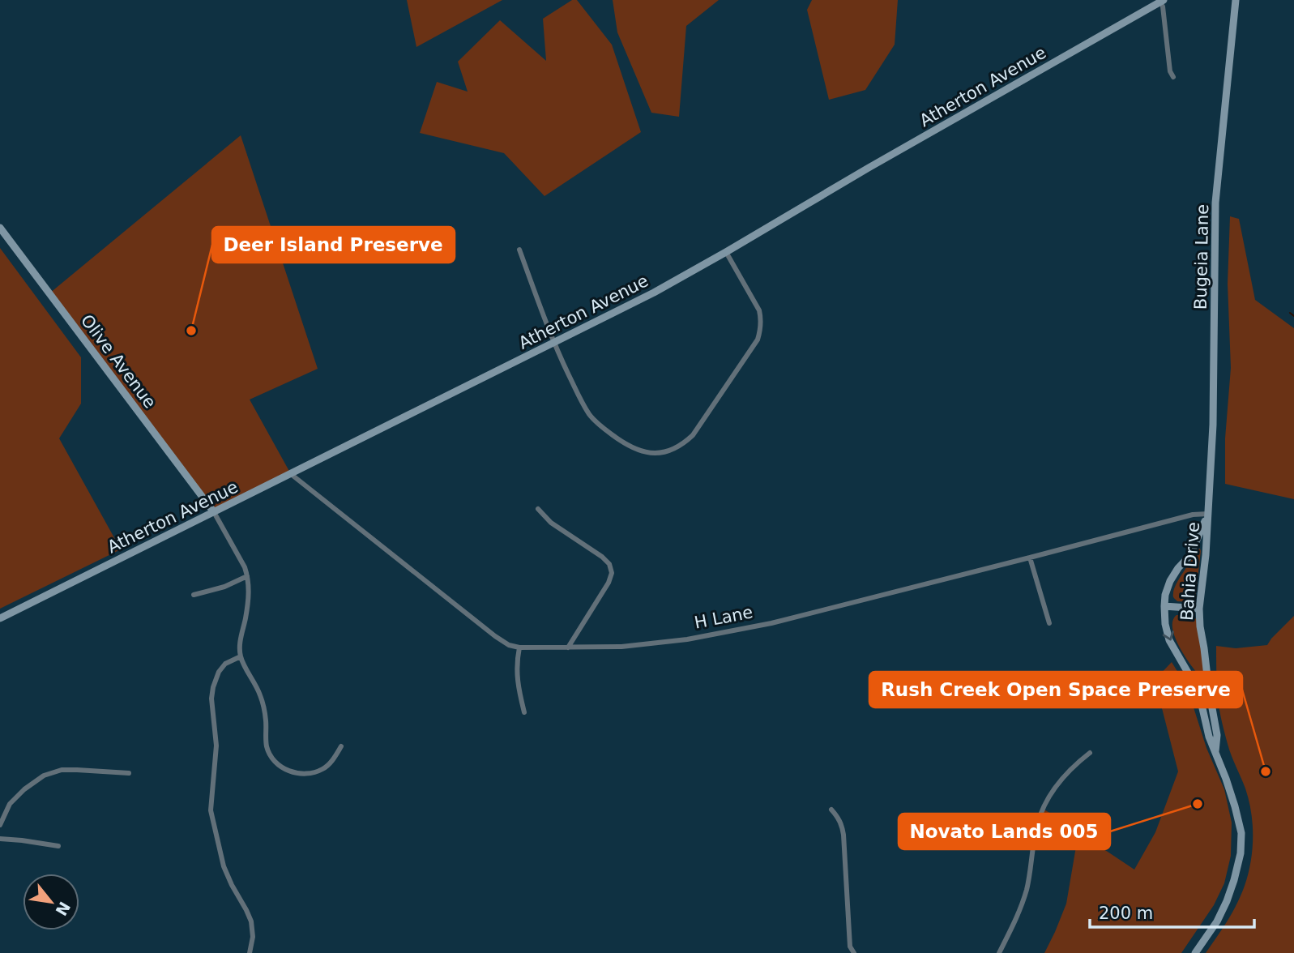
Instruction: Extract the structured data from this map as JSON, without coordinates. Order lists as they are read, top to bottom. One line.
{"streets":{"street":["Atherton Avenue","Bugeia Lane","Olive Avenue","Bahia Drive","H Lane"]},"crossings":[["Atherton Avenue","Olive Avenue"],["Atherton Avenue","H Lane"],["Bugeia Lane","Bahia Drive"],["Bugeia Lane","H Lane"],["Bahia Drive","H Lane"]],"places":["Deer Island Preserve","Rush Creek Open Space Preserve","Novato Lands 005"],"scale_bar":"200 m","north":"bottom right"}
